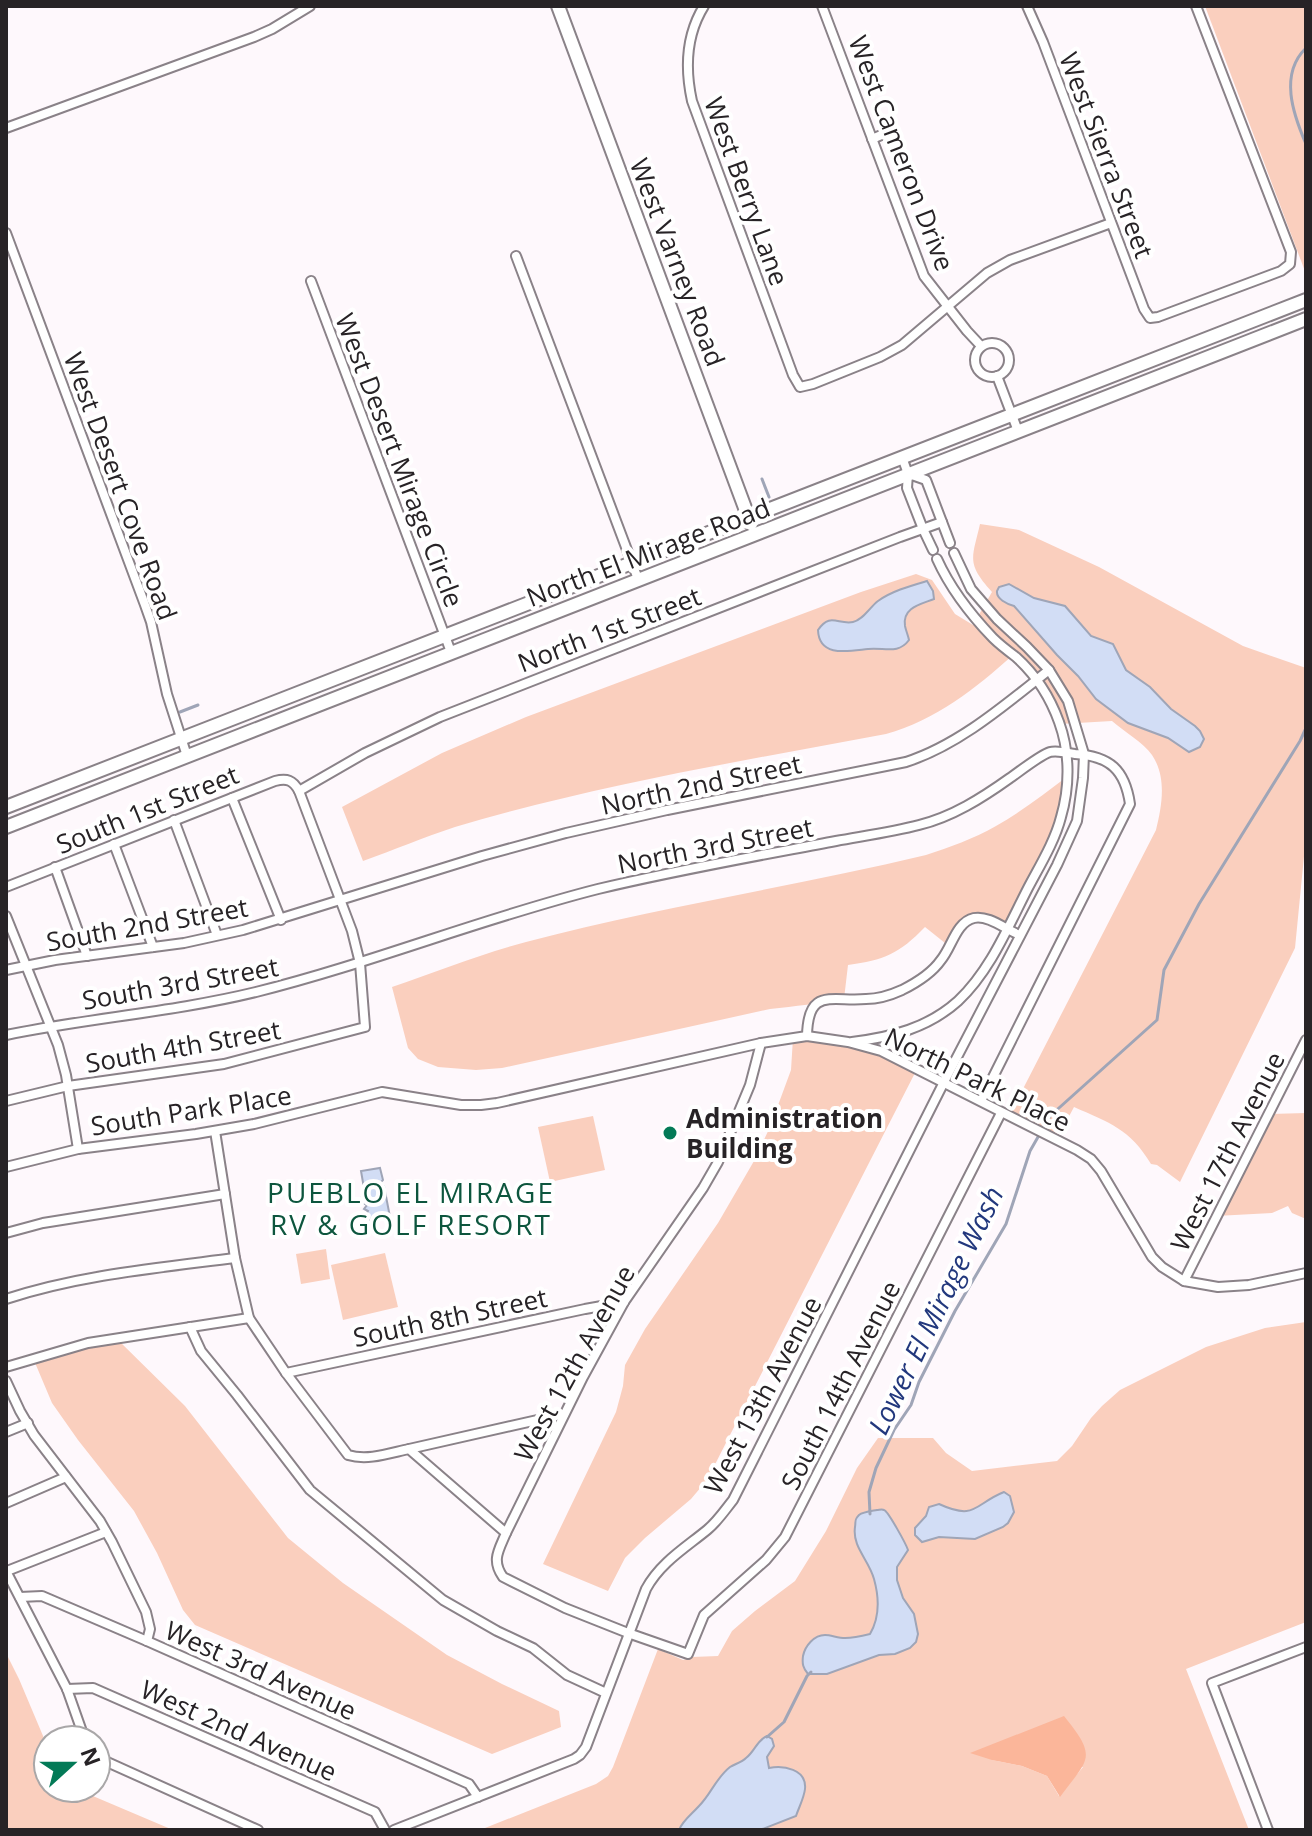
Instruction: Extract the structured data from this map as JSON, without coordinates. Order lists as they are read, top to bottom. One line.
{"streets":{"main road":["West Varney Road","North El Mirage Road"],"street":["West Cameron Drive","West Sierra Street","West Berry Lane","West Desert Mirage Circle","West Desert Cove Road","North 1st Street","North 2nd Street","South 1st Street","North 3rd Street","South 2nd Street","South 3rd Street","South 4th Street","North Park Place","South Park Place","West 17th Avenue","South 8th Street","West 12th Avenue","South 14th Avenue","West 13th Avenue","West 3rd Avenue","West 2nd Avenue"]},"crossings":[["West Cameron Drive","West Berry Lane"],["West Cameron Drive","North El Mirage Road"],["West Varney Road","North El Mirage Road"],["West Desert Mirage Circle","North El Mirage Road"],["West Desert Cove Road","North El Mirage Road"],["North 1st Street","South 1st Street"],["North 2nd Street","South 2nd Street"],["North 3rd Street","South 3rd Street"],["North 3rd Street","South 4th Street"],["South 3rd Street","South 4th Street"],["North Park Place","South Park Place"],["North Park Place","West 17th Avenue"],["North Park Place","West 12th Avenue"],["North Park Place","South 14th Avenue"],["North Park Place","West 13th Avenue"],["South 8th Street","West 12th Avenue"],["West 12th Avenue","South 14th Avenue"],["West 12th Avenue","West 13th Avenue"],["West 13th Avenue","West 3rd Avenue"]],"districts":["PUEBLO EL MIRAGE RV & GOLF RESORT"],"water":["Lower El Mirage Wash"],"places":["Administration Building"],"north":"right"}
